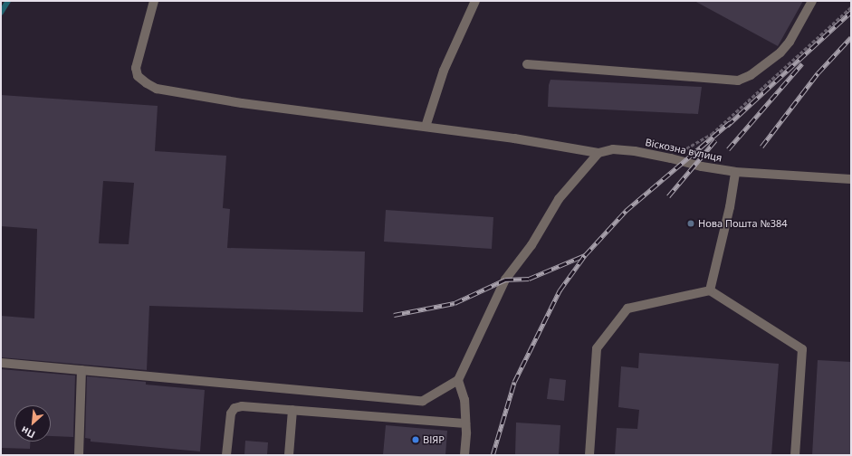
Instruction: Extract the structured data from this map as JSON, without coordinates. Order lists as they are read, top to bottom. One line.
{"streets":{"street":["Віскозна вулиця"]},"places":["Нова Пошта №384","ВІЯР"],"north":"bottom left"}
